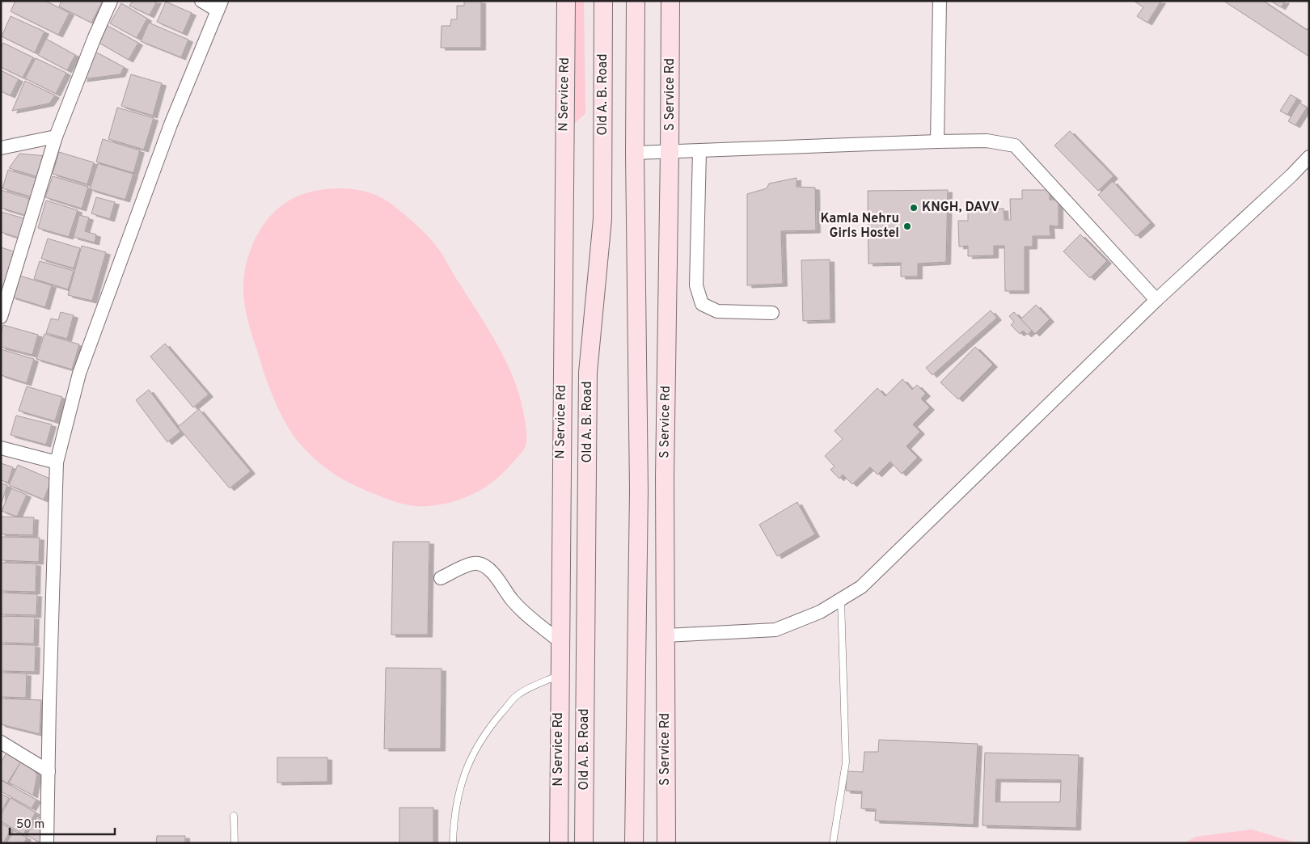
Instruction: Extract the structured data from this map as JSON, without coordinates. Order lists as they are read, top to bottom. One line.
{"streets":{"street":["N Service Rd","Old A. B. Road","S Service Rd"]},"places":["KNGH, DAVV","Kamla Nehru Girls Hostel"],"scale_bar":"50 m"}
